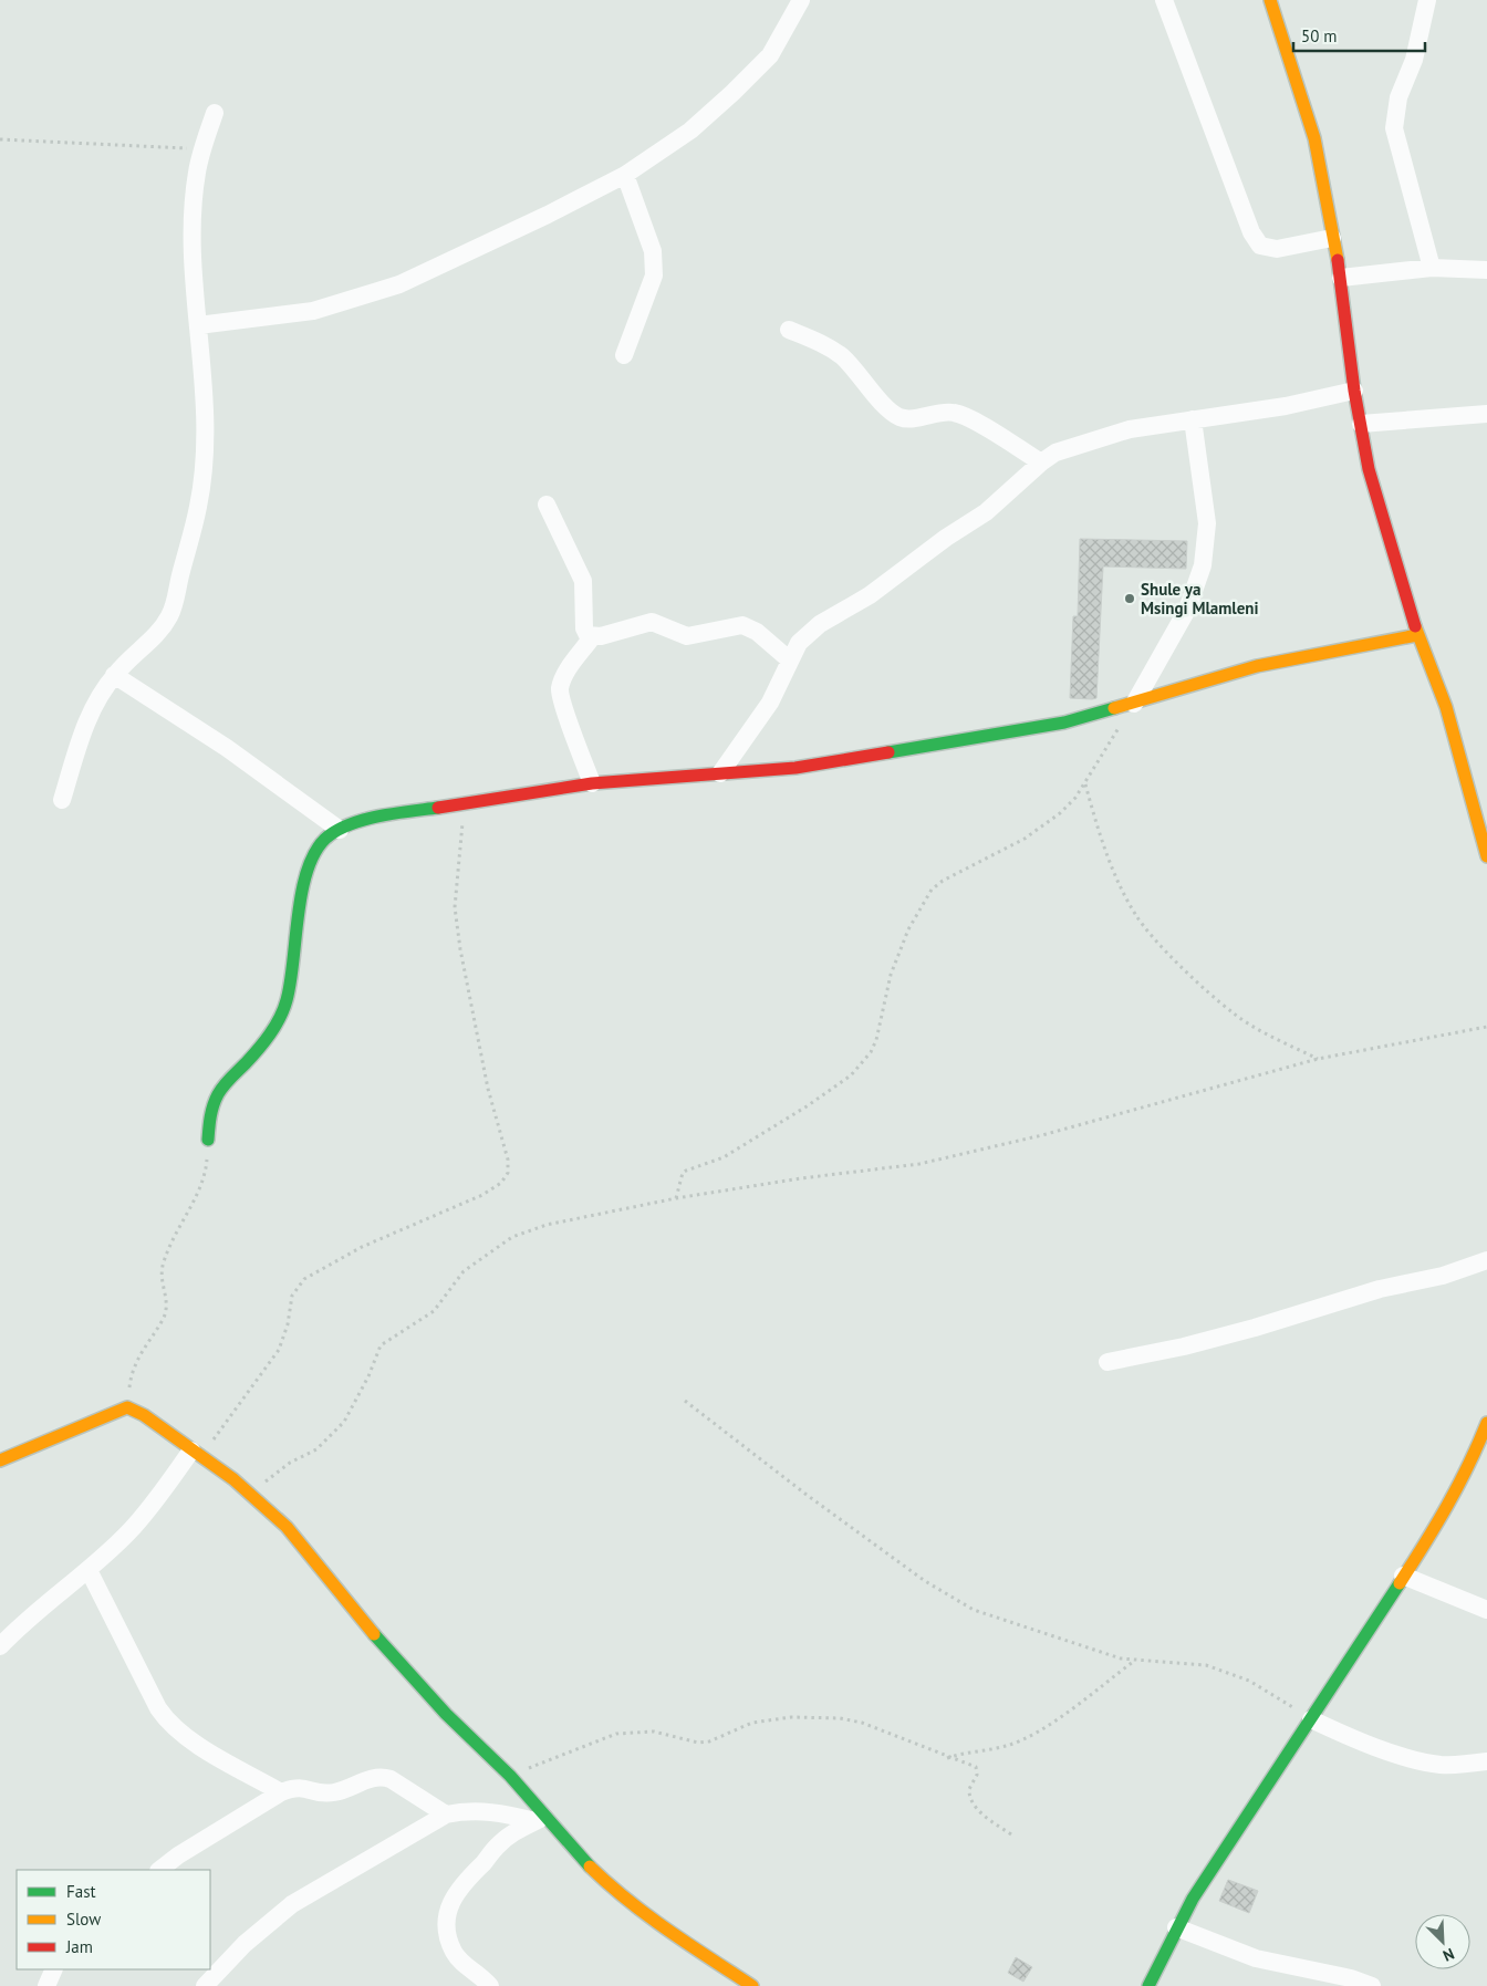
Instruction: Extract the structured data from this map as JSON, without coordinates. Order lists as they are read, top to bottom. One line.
{"places":["Shule ya Msingi Mlamleni"],"legend":["Fast","Slow","Jam"],"scale_bar":"50 m","north":"bottom right"}
